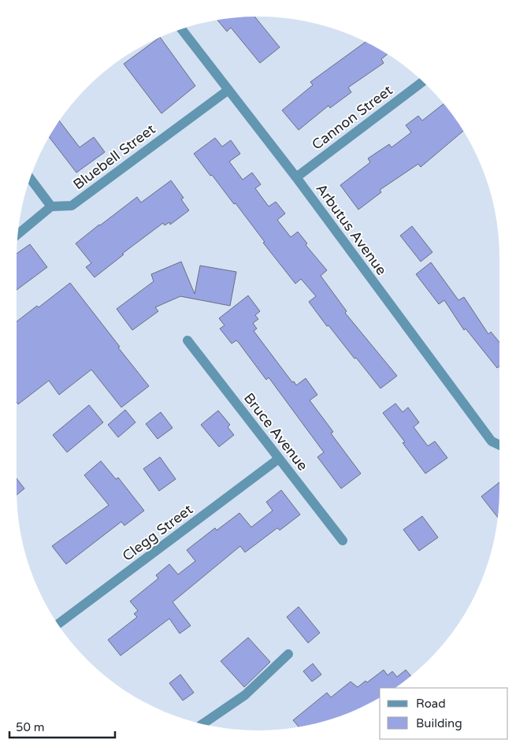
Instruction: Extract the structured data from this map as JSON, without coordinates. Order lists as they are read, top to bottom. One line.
{"streets":{"street":["Cannon Street","Bluebell Street","Arbutus Avenue","Bruce Avenue","Clegg Street"]},"crossings":[["Cannon Street","Arbutus Avenue"],["Bluebell Street","Arbutus Avenue"],["Bruce Avenue","Clegg Street"]],"legend":["Road","Building"],"scale_bar":"50 m"}
